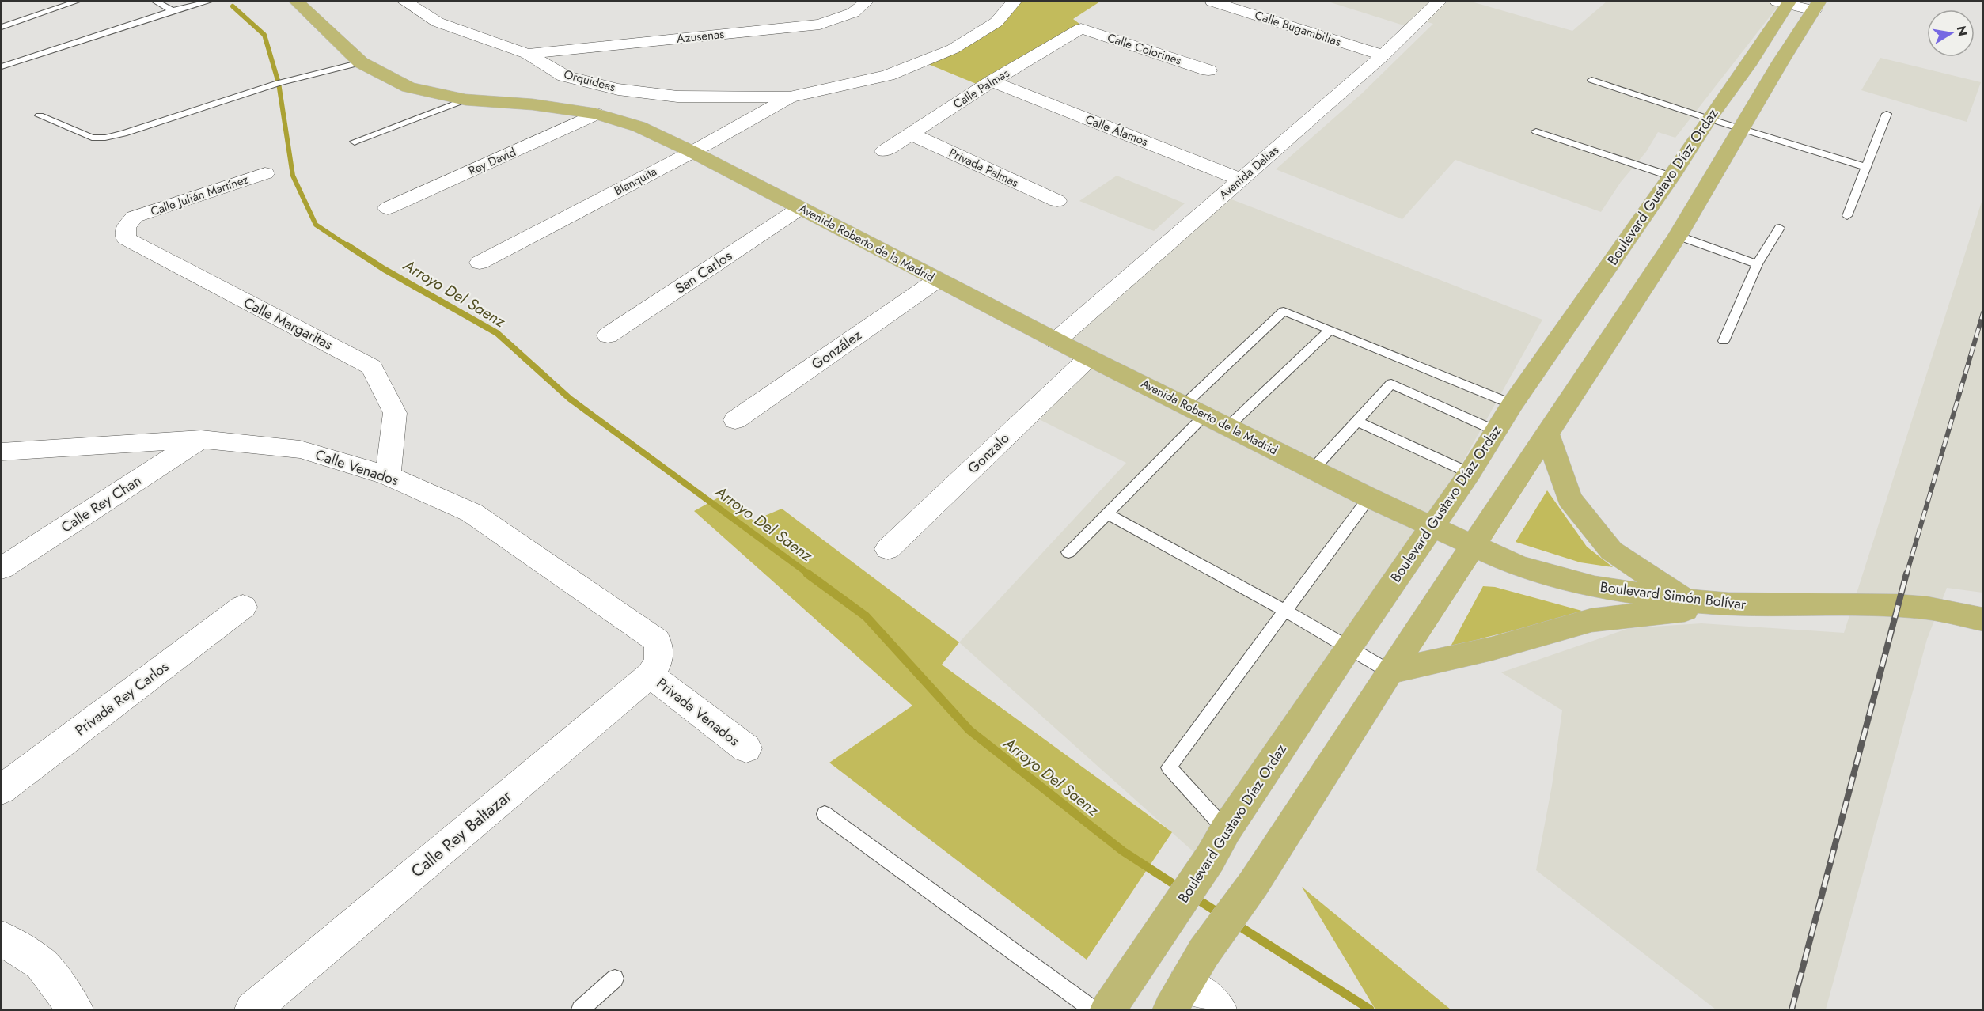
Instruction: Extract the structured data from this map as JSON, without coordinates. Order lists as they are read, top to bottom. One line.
{"streets":{"main road":["Boulevard Gustavo Díaz Ordaz","Avenida Roberto de la Madrid","Boulevard Simón Bolívar"],"street":["Calle Bugambilias","Azusenas","Calle Colorines","Orquideas","Calle Palmas","Calle Álamos","Rey David","Privada Palmas","Avenida Dalias","Blanquita","Calle Julián Martínez","San Carlos","Calle Margaritas","González","Gonzalo","Calle Venados","Calle Rey Chan","Privada Rey Carlos","Privada Venados","Calle Rey Baltazar"]},"crossings":[["Calle Bugambilias","Avenida Dalias"],["Azusenas","Orquideas"],["Calle Colorines","Calle Palmas"],["Orquideas","Blanquita"],["Calle Palmas","Calle Álamos"],["Calle Palmas","Privada Palmas"],["Calle Álamos","Avenida Dalias"],["Rey David","Avenida Roberto de la Madrid"],["Avenida Dalias","Avenida Roberto de la Madrid"],["Blanquita","Avenida Roberto de la Madrid"],["Boulevard Gustavo Díaz Ordaz","Avenida Roberto de la Madrid"],["Boulevard Gustavo Díaz Ordaz","Boulevard Simón Bolívar"],["Calle Julián Martínez","Calle Margaritas"],["Avenida Roberto de la Madrid","San Carlos"],["Avenida Roberto de la Madrid","González"],["Avenida Roberto de la Madrid","Gonzalo"],["Avenida Roberto de la Madrid","Boulevard Simón Bolívar"],["Calle Margaritas","Calle Venados"],["Calle Venados","Calle Rey Chan"],["Calle Venados","Privada Venados"],["Calle Venados","Calle Rey Baltazar"],["Privada Venados","Calle Rey Baltazar"]],"water":["Arroyo Del Saenz"],"north":"right"}
